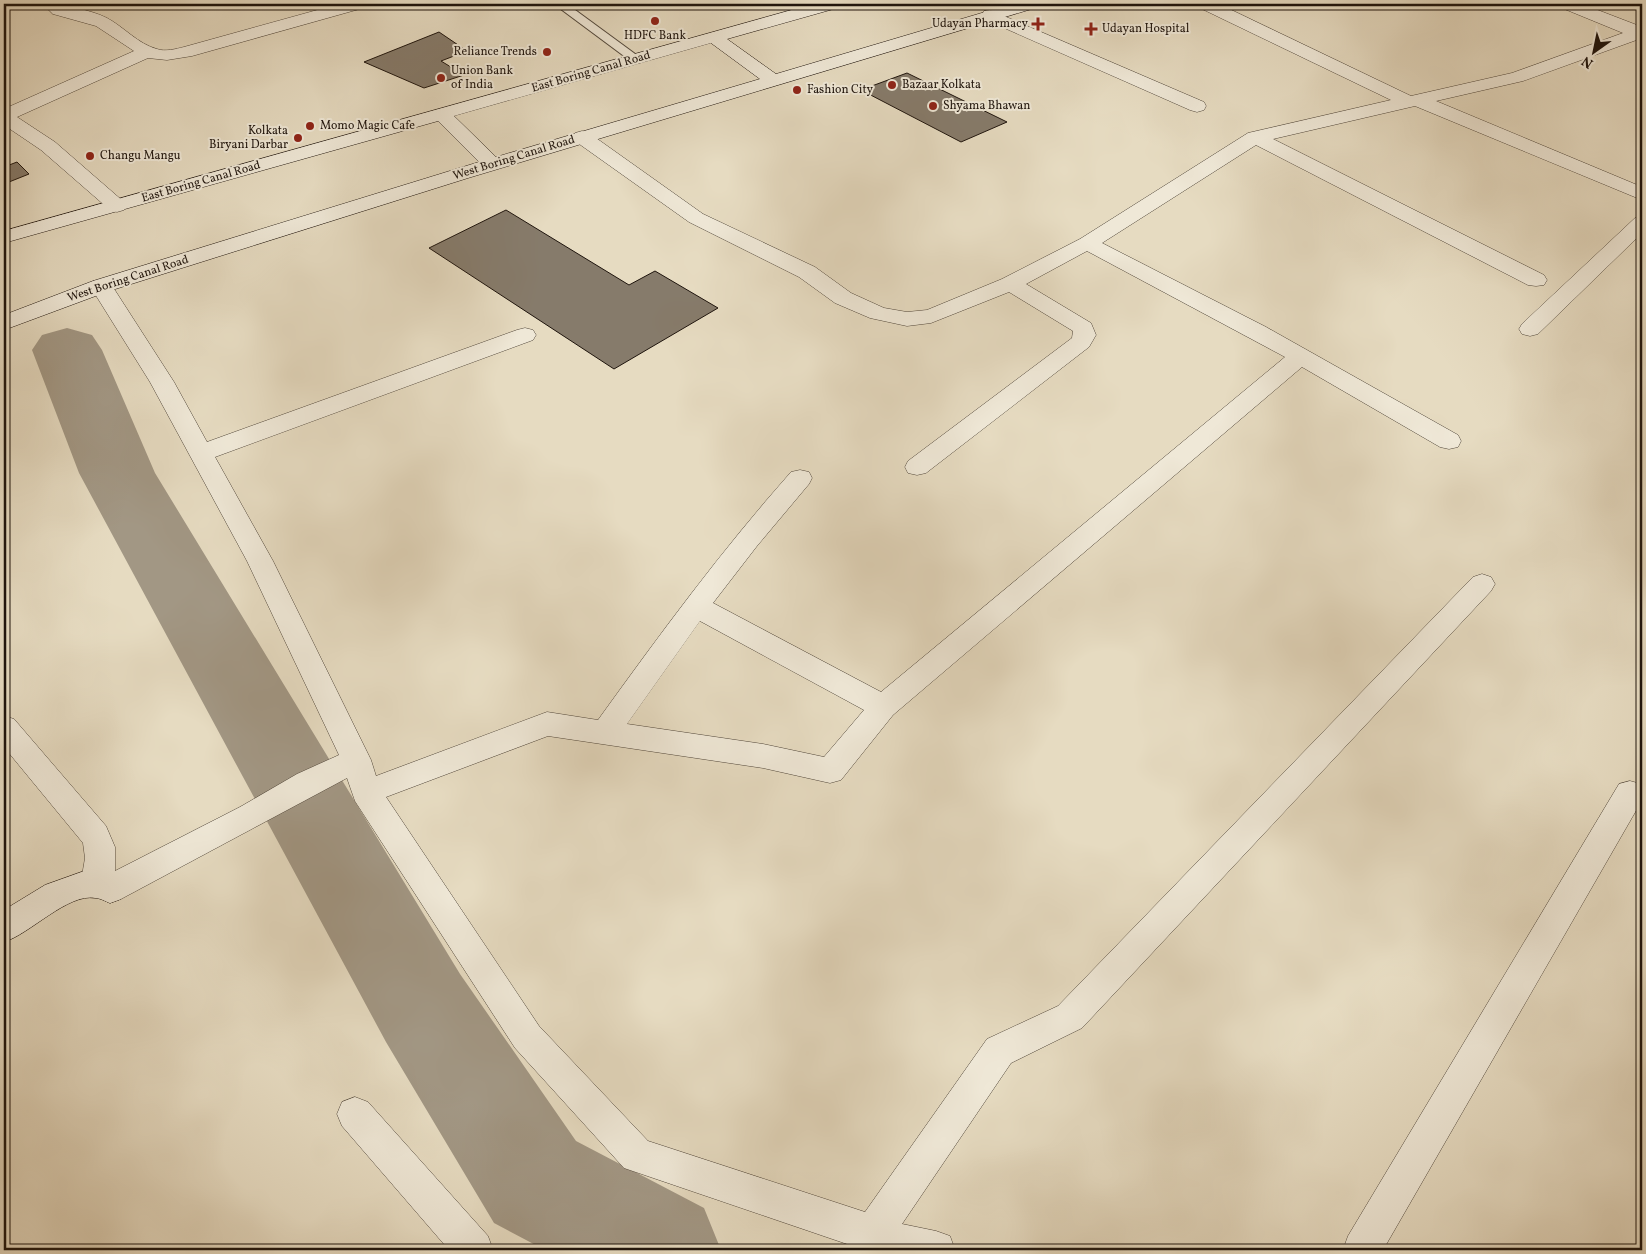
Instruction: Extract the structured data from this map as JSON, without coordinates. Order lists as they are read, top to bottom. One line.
{"streets":{"street":["East Boring Canal Road","West Boring Canal Road"]},"places":{"other":["HDFC Bank","Reliance Trends","Union Bank of India","Bazaar Kolkata","Fashion City","Shyama Bhawan","Momo Magic Cafe","Kolkata Biryani Darbar","Changu Mangu"],"health":["Udayan Pharmacy","Udayan Hospital"]},"north":"bottom left"}
